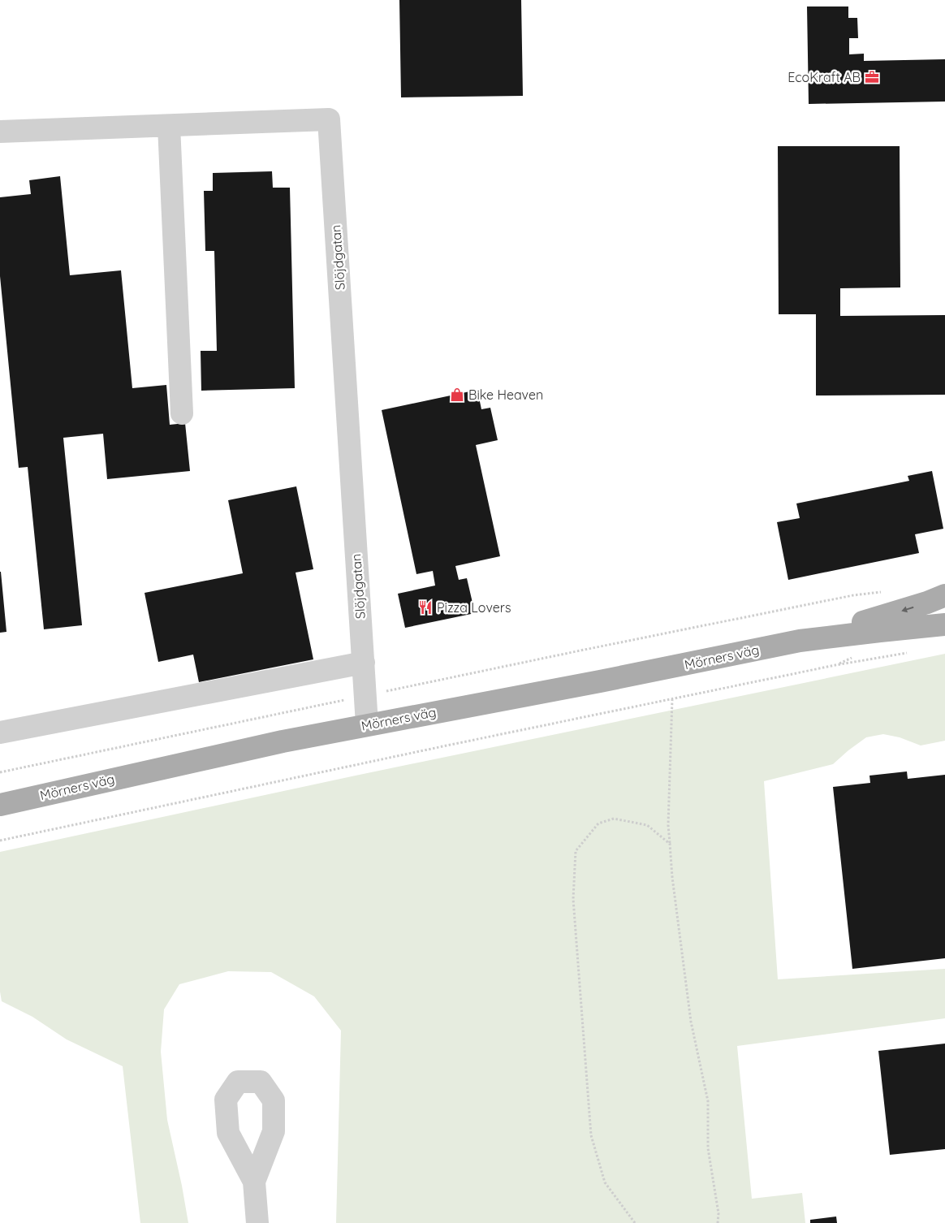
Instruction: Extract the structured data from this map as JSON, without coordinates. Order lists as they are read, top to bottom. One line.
{"streets":{"main road":["Mörners väg"],"street":["Slöjdgatan"]},"crossings":[["Slöjdgatan","Mörners väg"]],"places":{"office":["EcoKraft AB"],"shop":["Bike Heaven"],"restaurant":["Pizza Lovers"]}}
